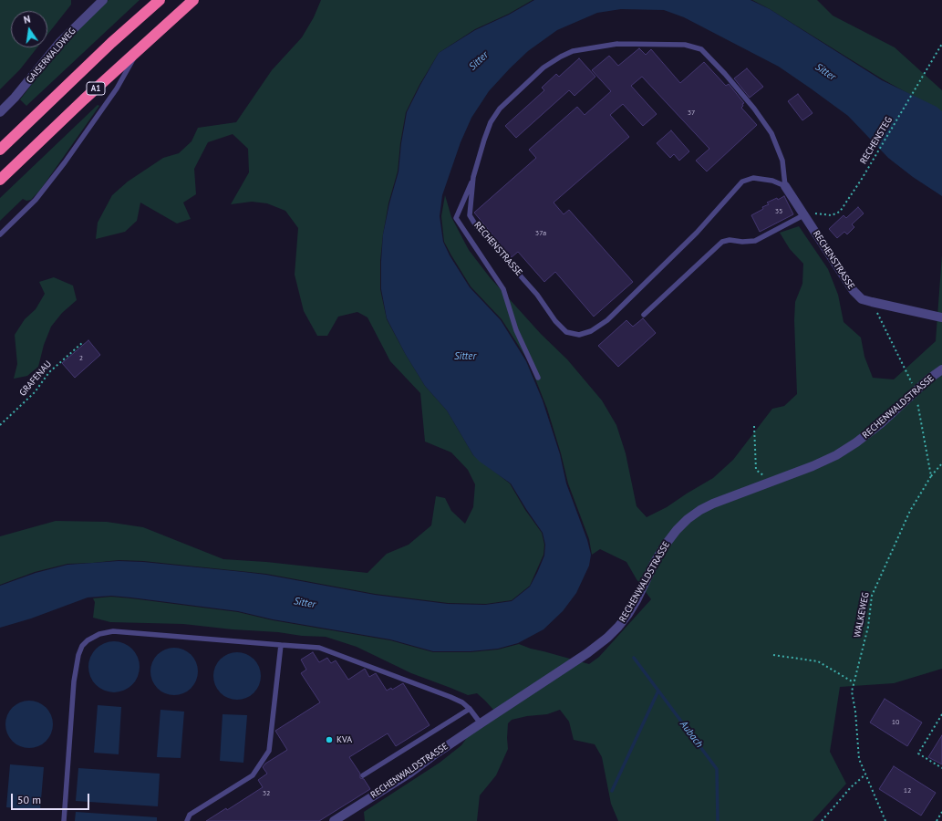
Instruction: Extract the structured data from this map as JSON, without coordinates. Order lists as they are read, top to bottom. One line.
{"streets":{"highway":["A1"],"street":["GAISERWALDWEG","RECHENSTRASSE","RECHENWALDSTRASSE"],"path":["RECHENSTEG","GRAFENAU","WALKEWEG"]},"crossings":[["RECHENSTEG","RECHENSTRASSE"]],"water":["Sitter","Aubach"],"places":["KVA"],"house_numbers":["37","35","37a","2","10","12","32"],"scale_bar":"50 m","north":"top"}
